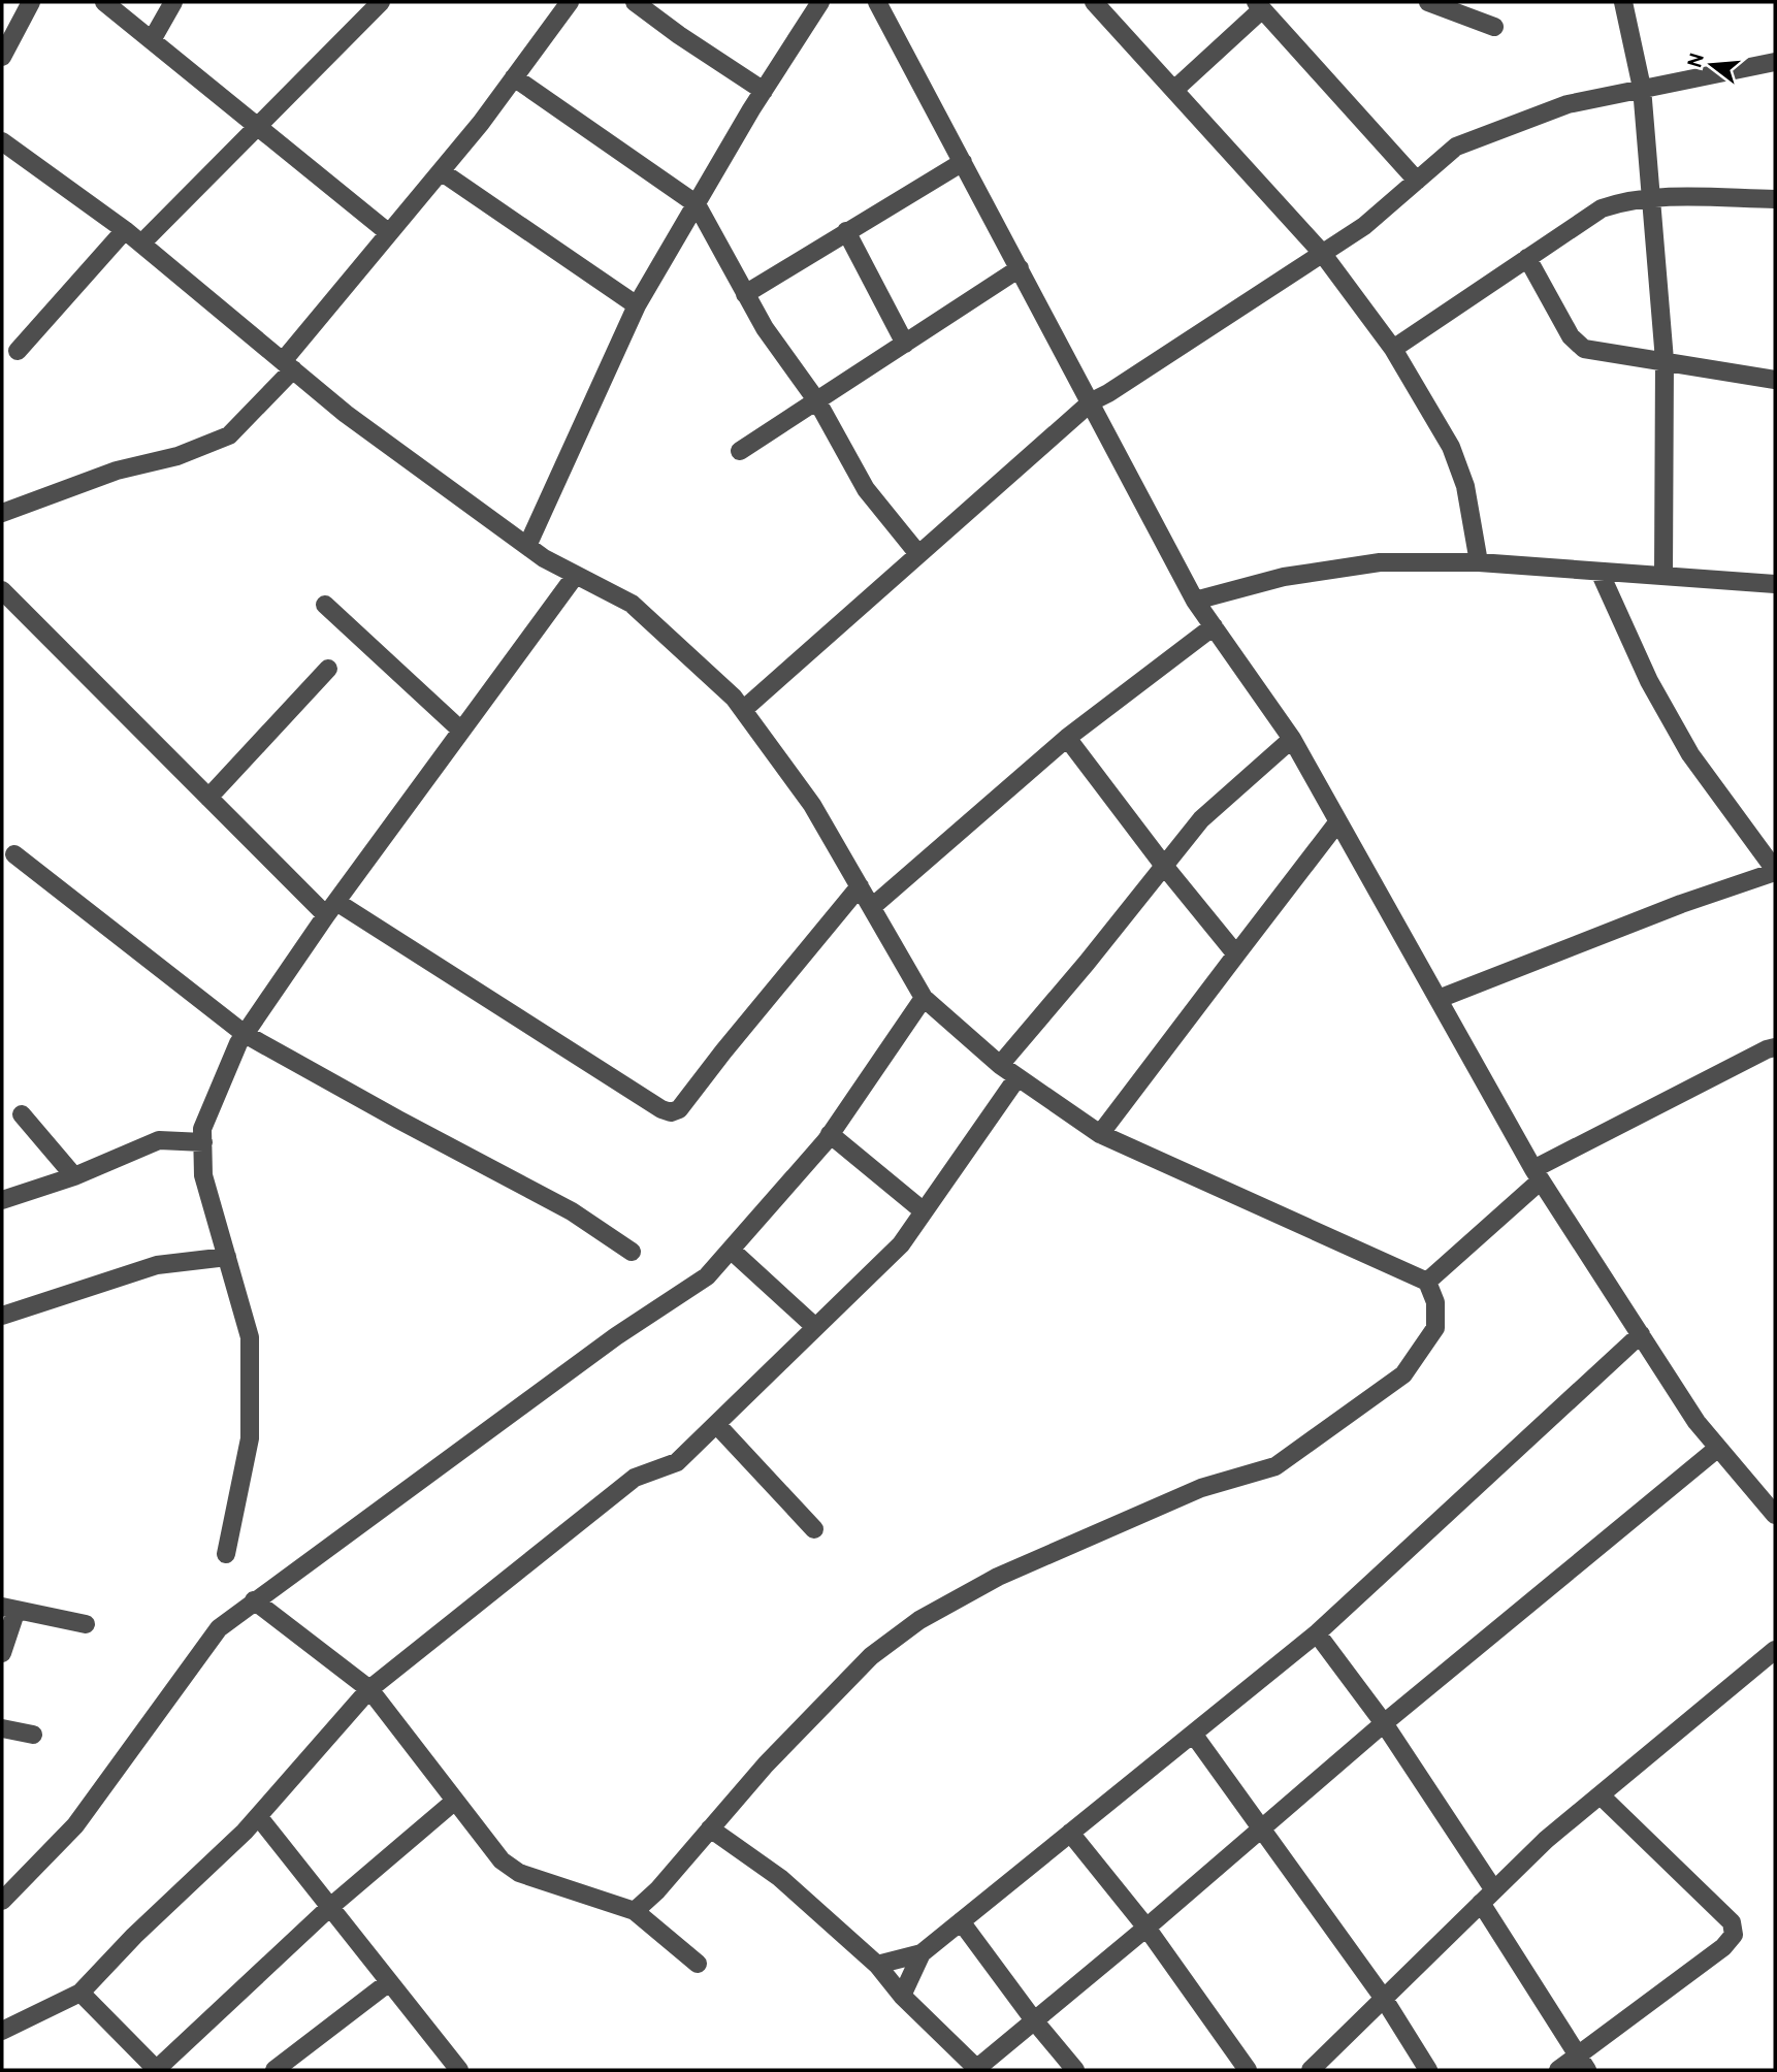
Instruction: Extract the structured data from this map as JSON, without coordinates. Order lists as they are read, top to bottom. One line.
{"north":"left"}
